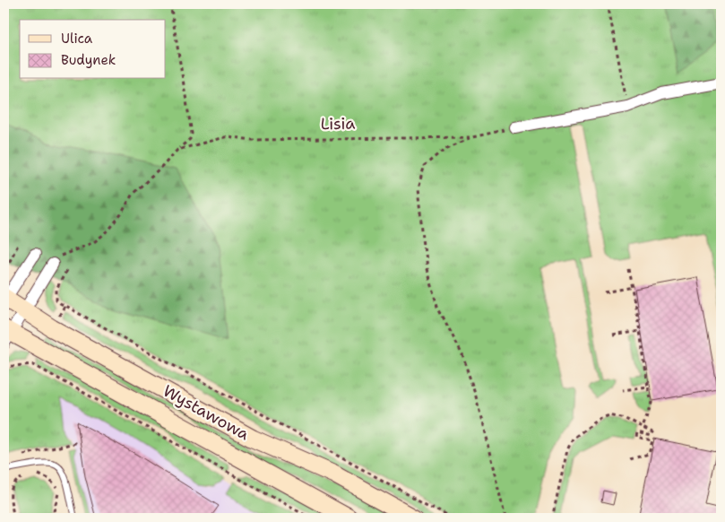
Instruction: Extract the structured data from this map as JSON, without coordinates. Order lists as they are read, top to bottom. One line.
{"streets":{"street":["Wystawowa"],"path":["Lisia"]},"legend":["Ulica","Budynek"]}
